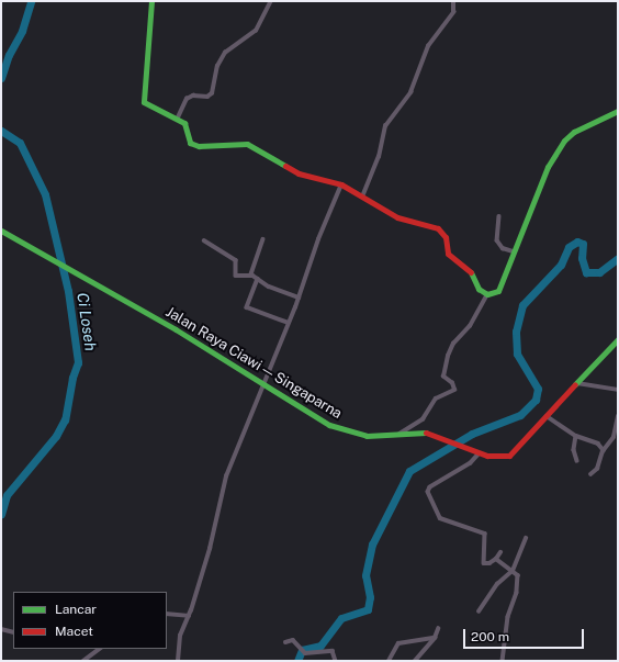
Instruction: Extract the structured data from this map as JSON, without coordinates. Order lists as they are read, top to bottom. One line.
{"streets":{"street":["Jalan Raya Ciawi — Singaparna"]},"water":["Ci Loseh"],"legend":["Lancar","Macet"],"scale_bar":"200 m"}
